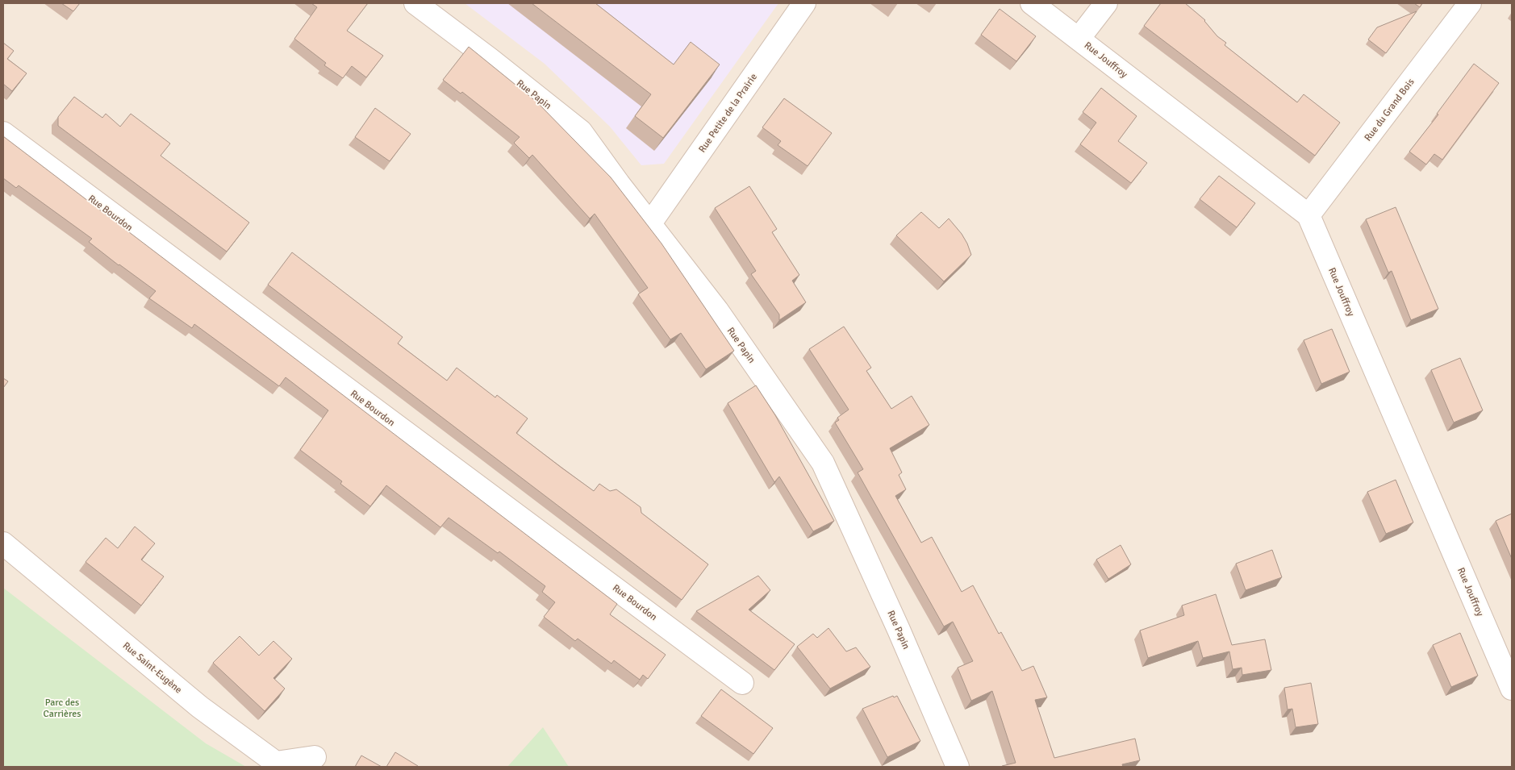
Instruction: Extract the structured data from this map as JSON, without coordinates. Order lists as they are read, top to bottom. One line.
{"streets":{"street":["Rue Jouffroy","Rue Papin","Rue du Grand Bois","Rue Petite de la Prairie","Rue Bourdon","Rue Saint-Eugène"]},"crossings":[["Rue Jouffroy","Rue du Grand Bois"],["Rue Papin","Rue Petite de la Prairie"]],"parks":["Parc des Carrières"]}
